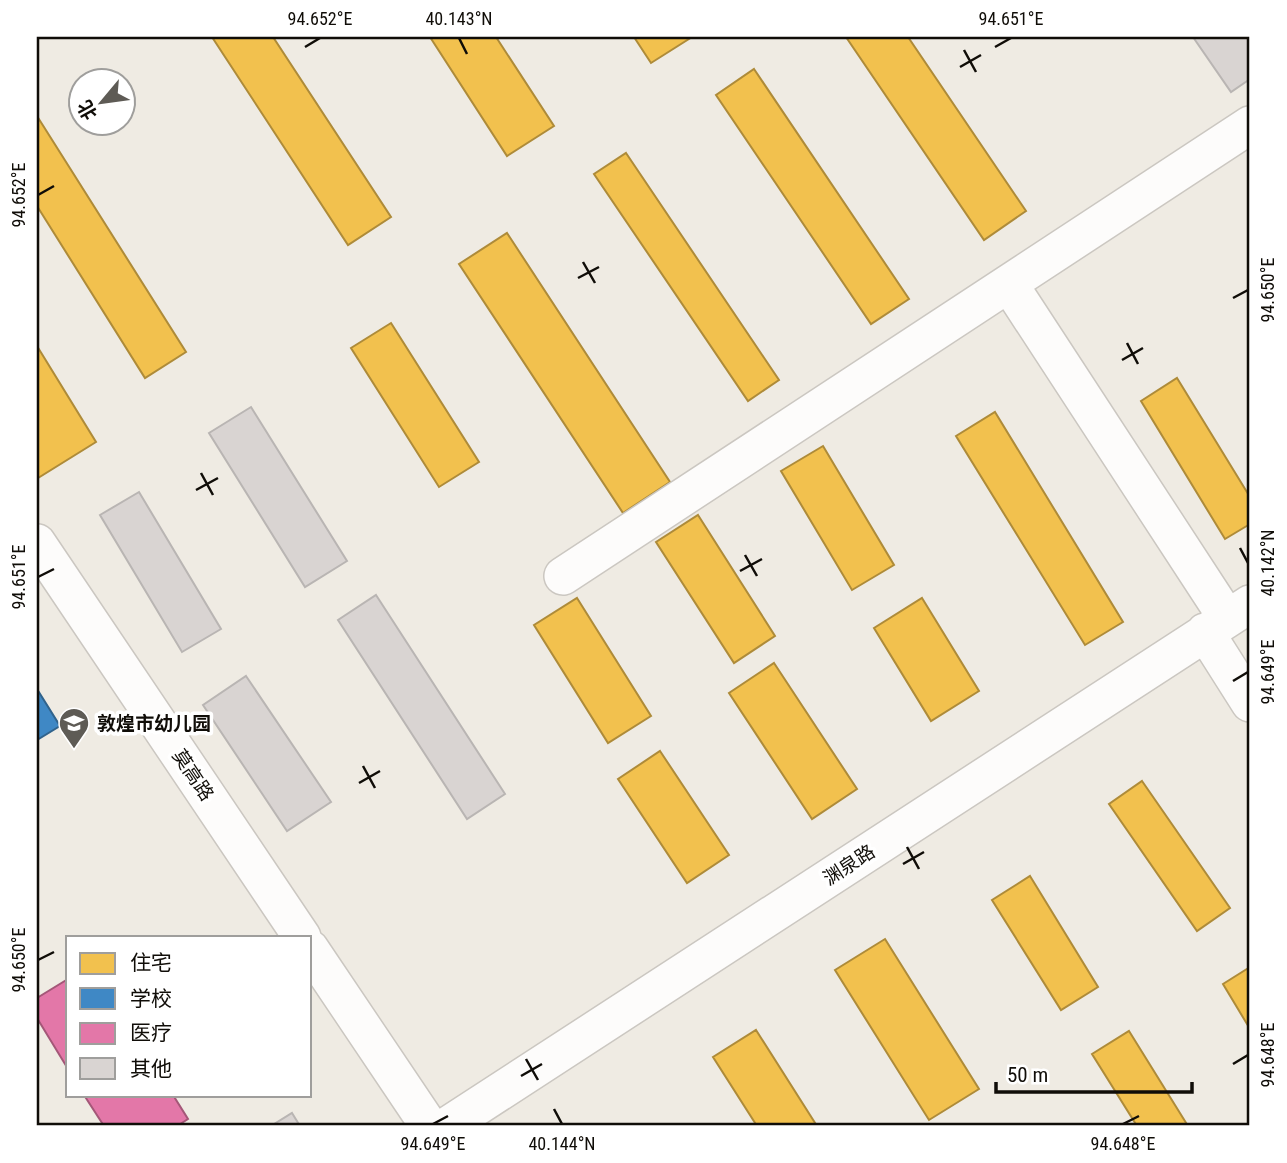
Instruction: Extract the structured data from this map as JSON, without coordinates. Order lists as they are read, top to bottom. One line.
{"streets":{"street":["莫高路","渊泉路"]},"places":{"school or university":["敦煌市幼儿园"]},"legend":["住宅","学校","医疗","其他"],"scale_bar":"50 m","north":"bottom left","coordinates":["94.652°E","40.143°N","94.651°E","94.650°E","40.142°N","94.649°E","94.648°E","40.144°N"]}
